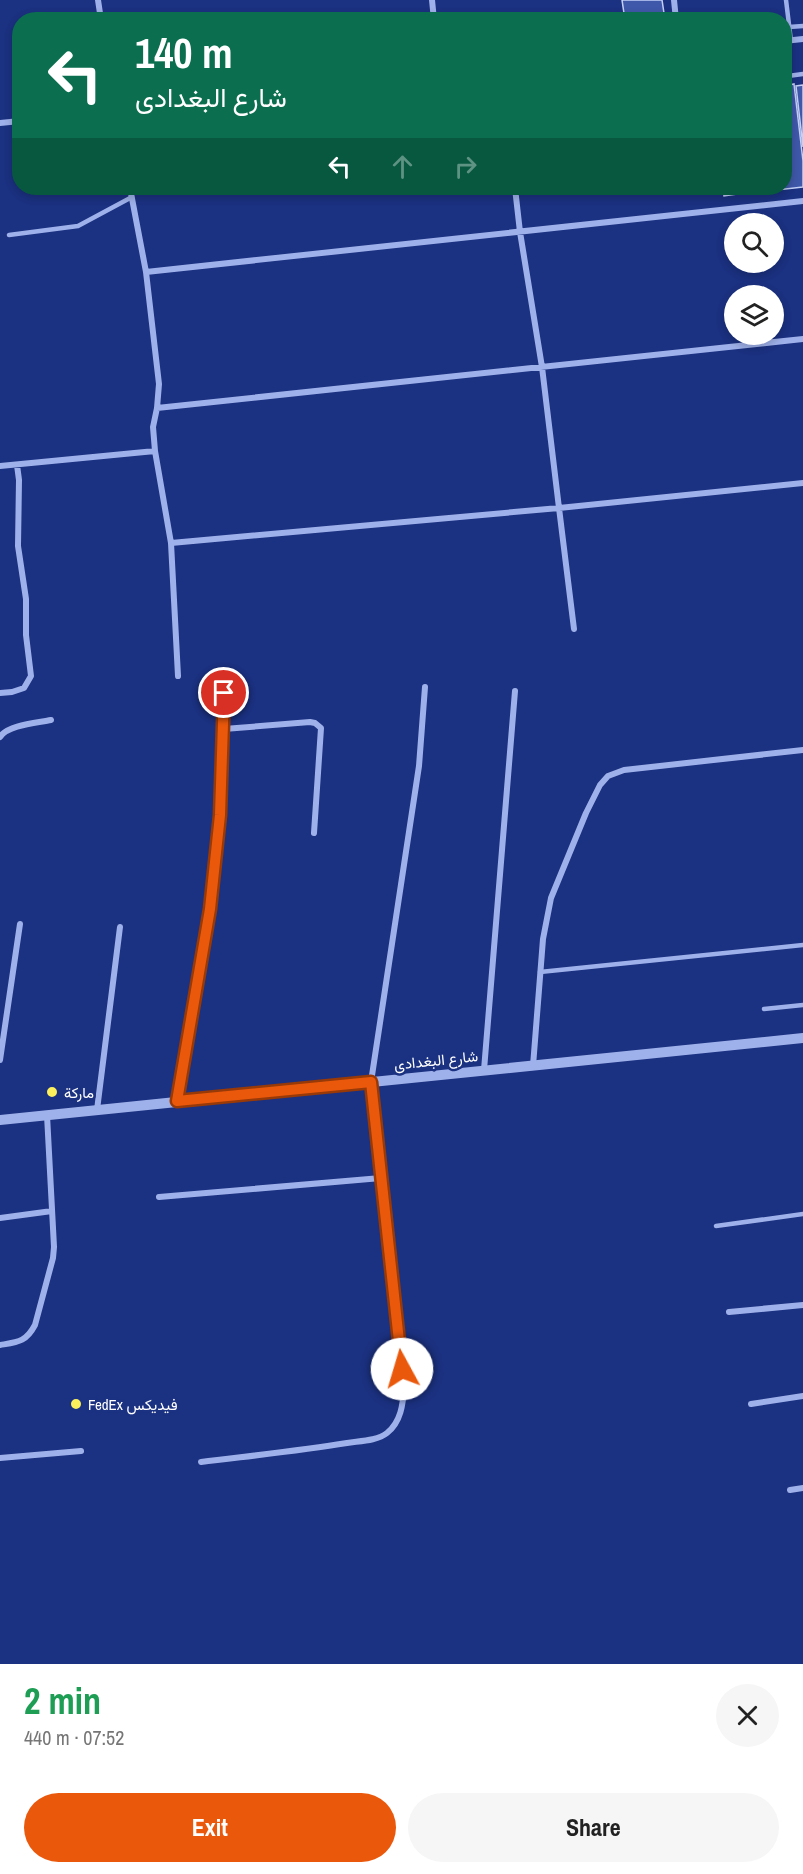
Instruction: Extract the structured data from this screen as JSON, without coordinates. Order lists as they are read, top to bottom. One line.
{"streets":{"street":["شارع البغدادى"]},"places":["ماركة","FedEx فيديكس"],"page":{"turn":["140 m","شارع البغدادى"],"heading":["2 min","440 m · 07:52"],"buttons":["Exit","Share"]}}
